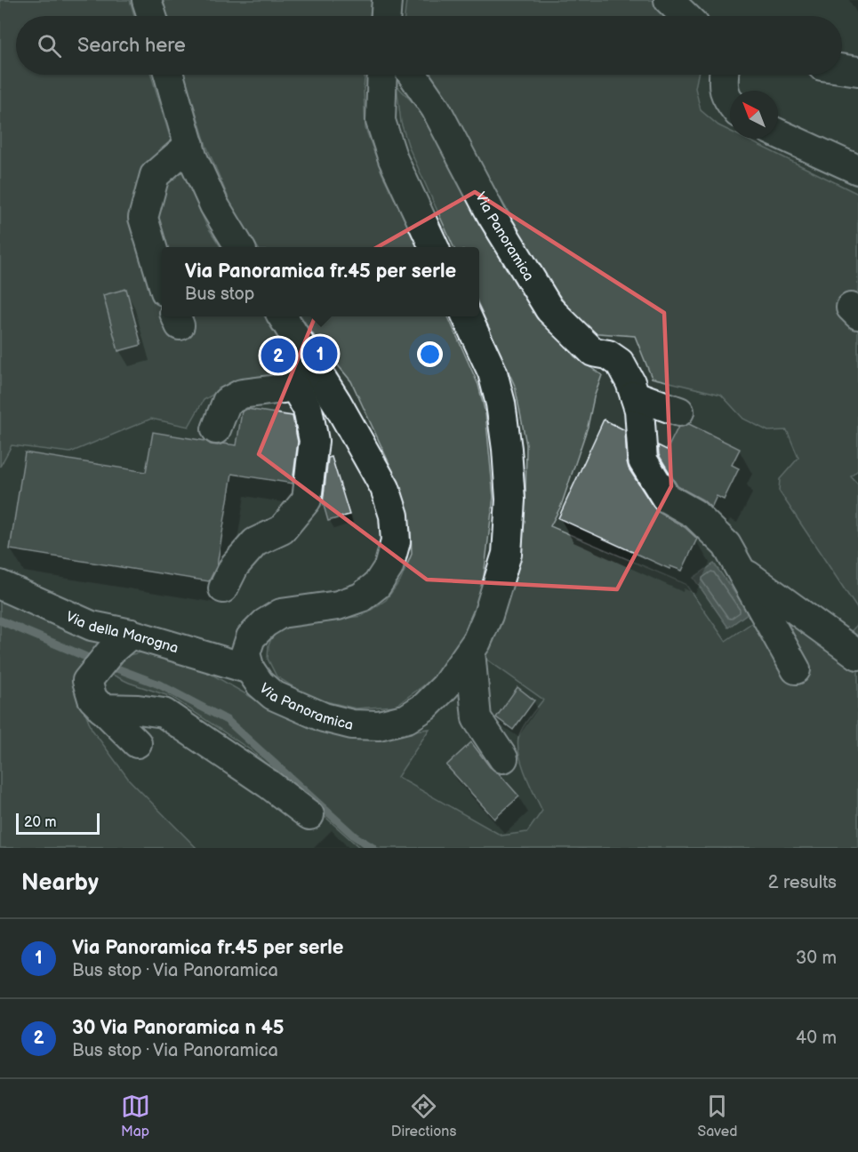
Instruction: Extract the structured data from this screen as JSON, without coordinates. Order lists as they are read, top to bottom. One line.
{"streets":{"street":["Via Panoramica","Via della Marogna"]},"crossings":[["Via Panoramica","Via della Marogna"]],"scale_bar":"20 m","north":"top left","page":{"search":"Search here","popup":["Via Panoramica fr.45 per serle","Bus stop"],"pins":["1","2"],"scale":"20 m","heading":["Nearby","2 results"],"list":[{"mark":"1","name":"Via Panoramica fr.45 per serle","note":"Bus stop · Via Panoramica","value":"30 m"},{"mark":"2","name":"30 Via Panoramica n 45","note":"Bus stop · Via Panoramica","value":"40 m"}],"nav":["Map","Directions","Saved"]}}
